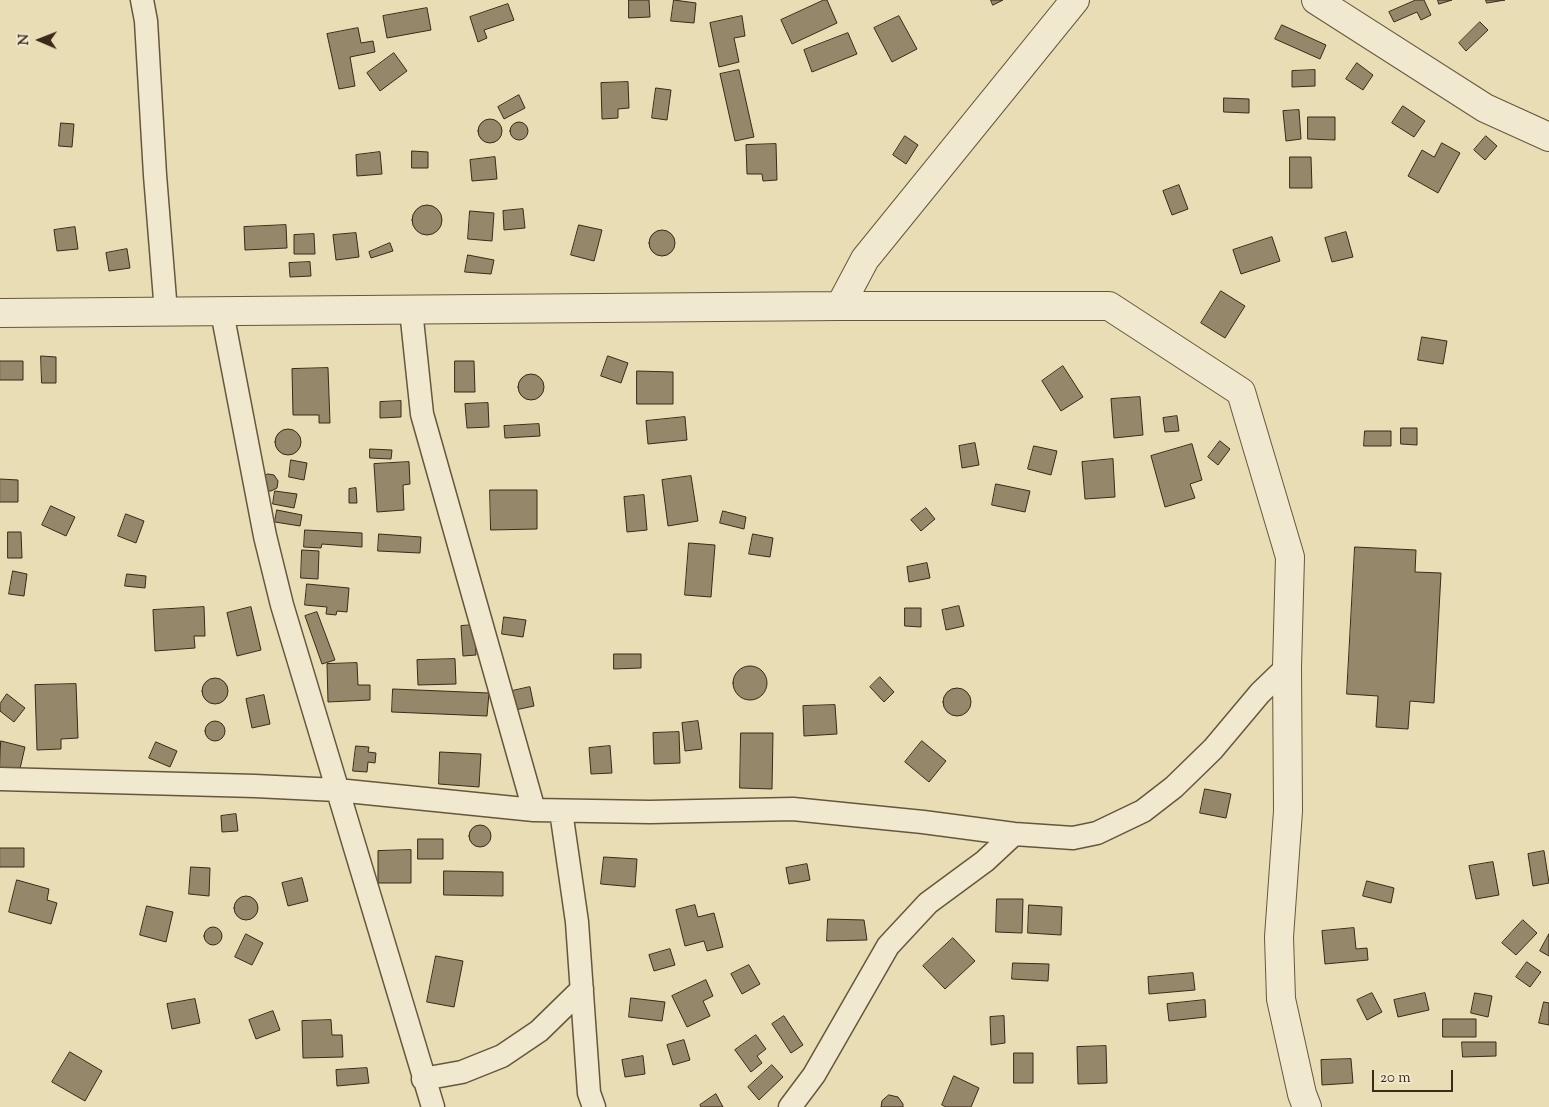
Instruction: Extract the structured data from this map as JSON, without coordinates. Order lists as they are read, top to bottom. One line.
{"scale_bar":"20 m","north":"left"}
